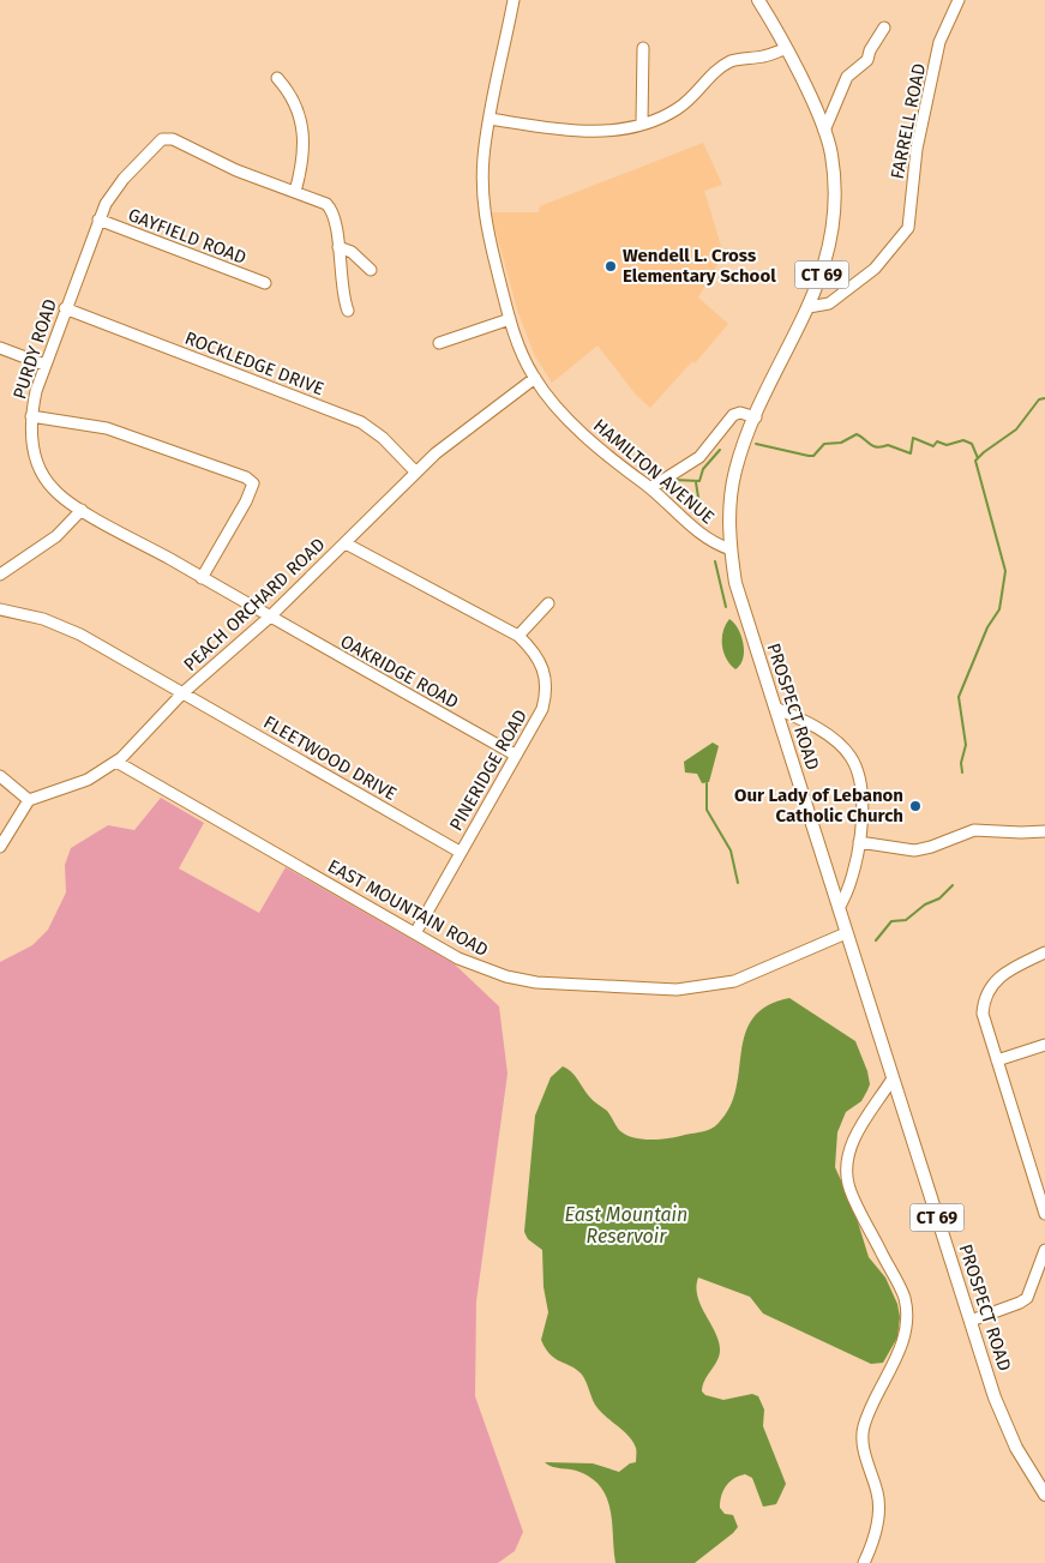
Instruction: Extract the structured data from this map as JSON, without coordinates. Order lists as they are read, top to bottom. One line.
{"streets":{"main road":["CT 69","PROSPECT ROAD"],"street":["FARRELL ROAD","GAYFIELD ROAD","PURDY ROAD","ROCKLEDGE DRIVE","HAMILTON AVENUE","PEACH ORCHARD ROAD","OAKRIDGE ROAD","FLEETWOOD DRIVE","PINERIDGE ROAD","EAST MOUNTAIN ROAD"]},"crossings":[["FARRELL ROAD","PROSPECT ROAD"],["GAYFIELD ROAD","PURDY ROAD"],["PURDY ROAD","ROCKLEDGE DRIVE"],["PURDY ROAD","PEACH ORCHARD ROAD"],["PURDY ROAD","OAKRIDGE ROAD"],["ROCKLEDGE DRIVE","PEACH ORCHARD ROAD"],["HAMILTON AVENUE","PEACH ORCHARD ROAD"],["HAMILTON AVENUE","PROSPECT ROAD"],["PEACH ORCHARD ROAD","OAKRIDGE ROAD"],["PEACH ORCHARD ROAD","FLEETWOOD DRIVE"],["PEACH ORCHARD ROAD","PINERIDGE ROAD"],["PEACH ORCHARD ROAD","EAST MOUNTAIN ROAD"],["OAKRIDGE ROAD","PINERIDGE ROAD"],["PROSPECT ROAD","EAST MOUNTAIN ROAD"],["FLEETWOOD DRIVE","PINERIDGE ROAD"],["PINERIDGE ROAD","EAST MOUNTAIN ROAD"]],"water":["East Mountain Reservoir"],"places":["Wendell L. Cross Elementary School","Our Lady of Lebanon Catholic Church"]}
